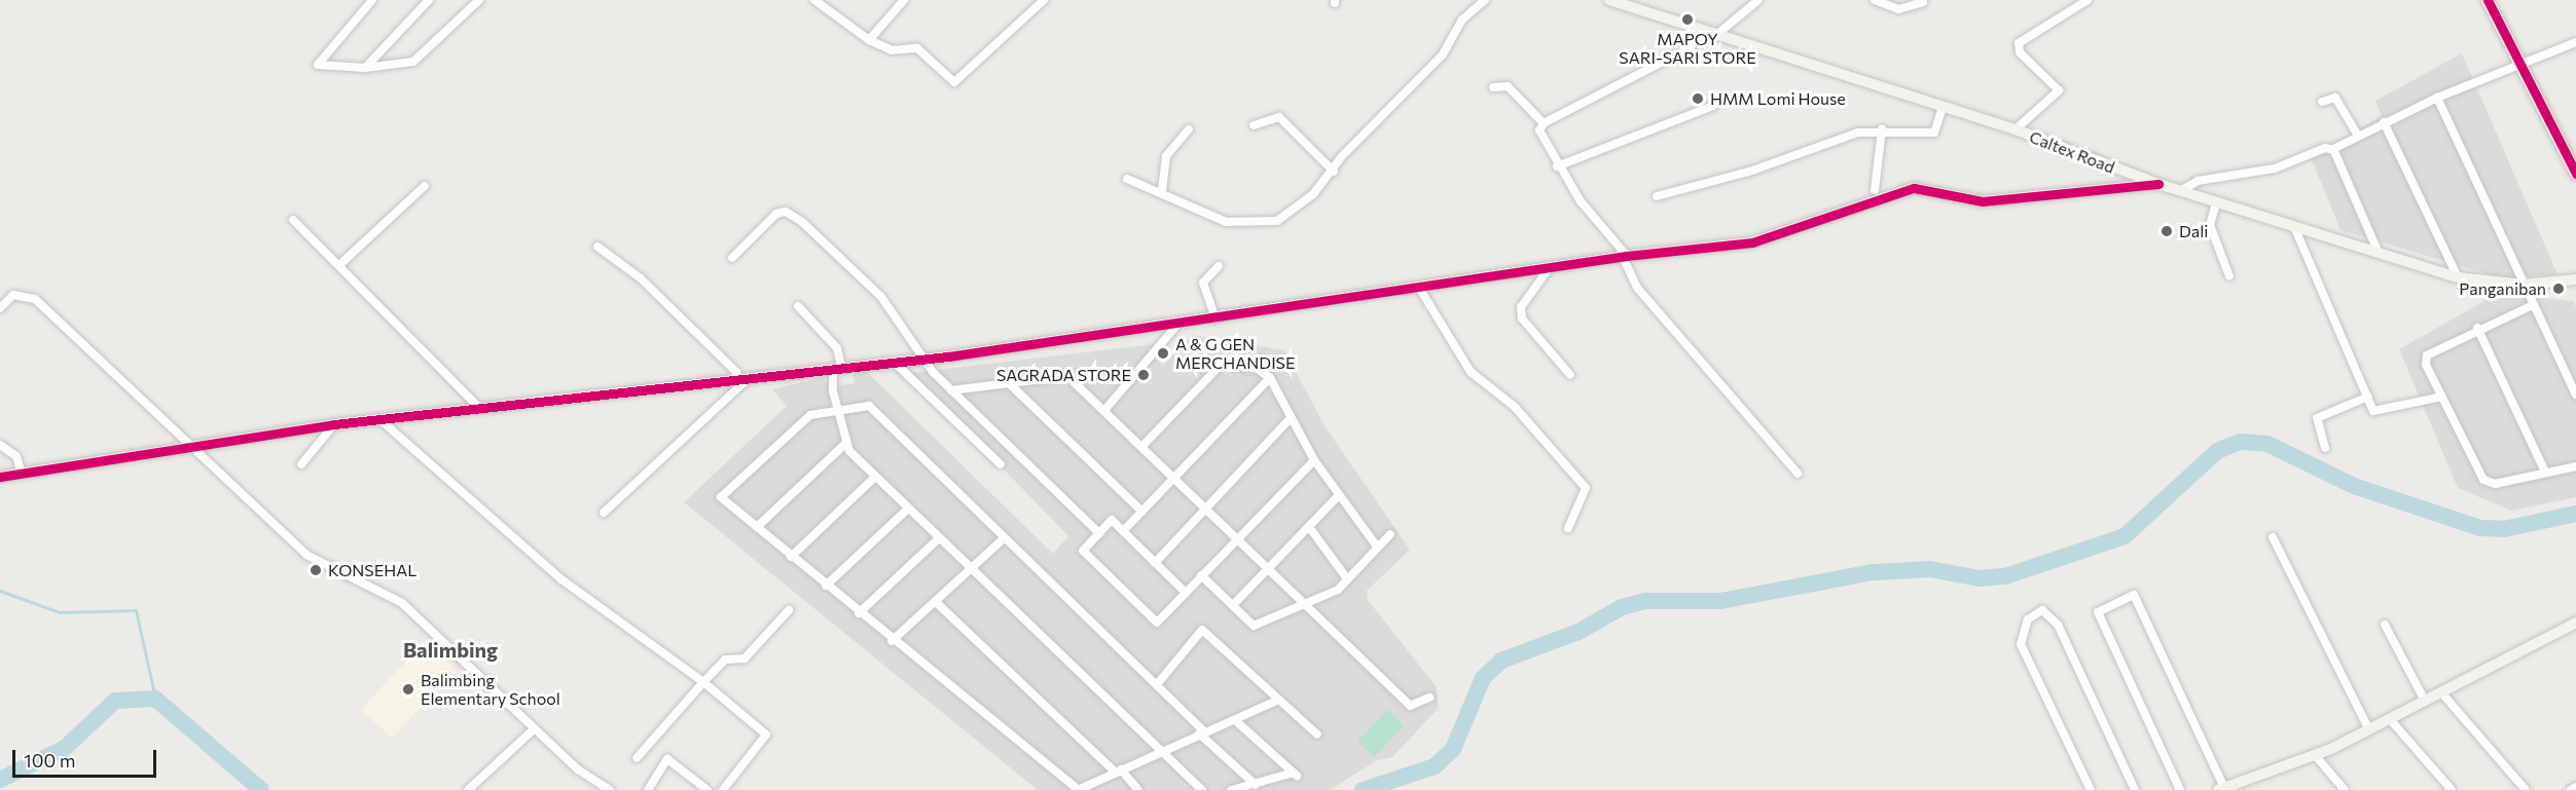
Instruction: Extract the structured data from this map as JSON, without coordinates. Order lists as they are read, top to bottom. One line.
{"streets":{"street":["Caltex Road"]},"districts":["Balimbing"],"places":["MAPOY SARI-SARI STORE","HMM Lomi House","Dali","Panganiban","A & G GEN MERCHANDISE","SAGRADA STORE","KONSEHAL","Balimbing Elementary School"],"scale_bar":"100 m"}
